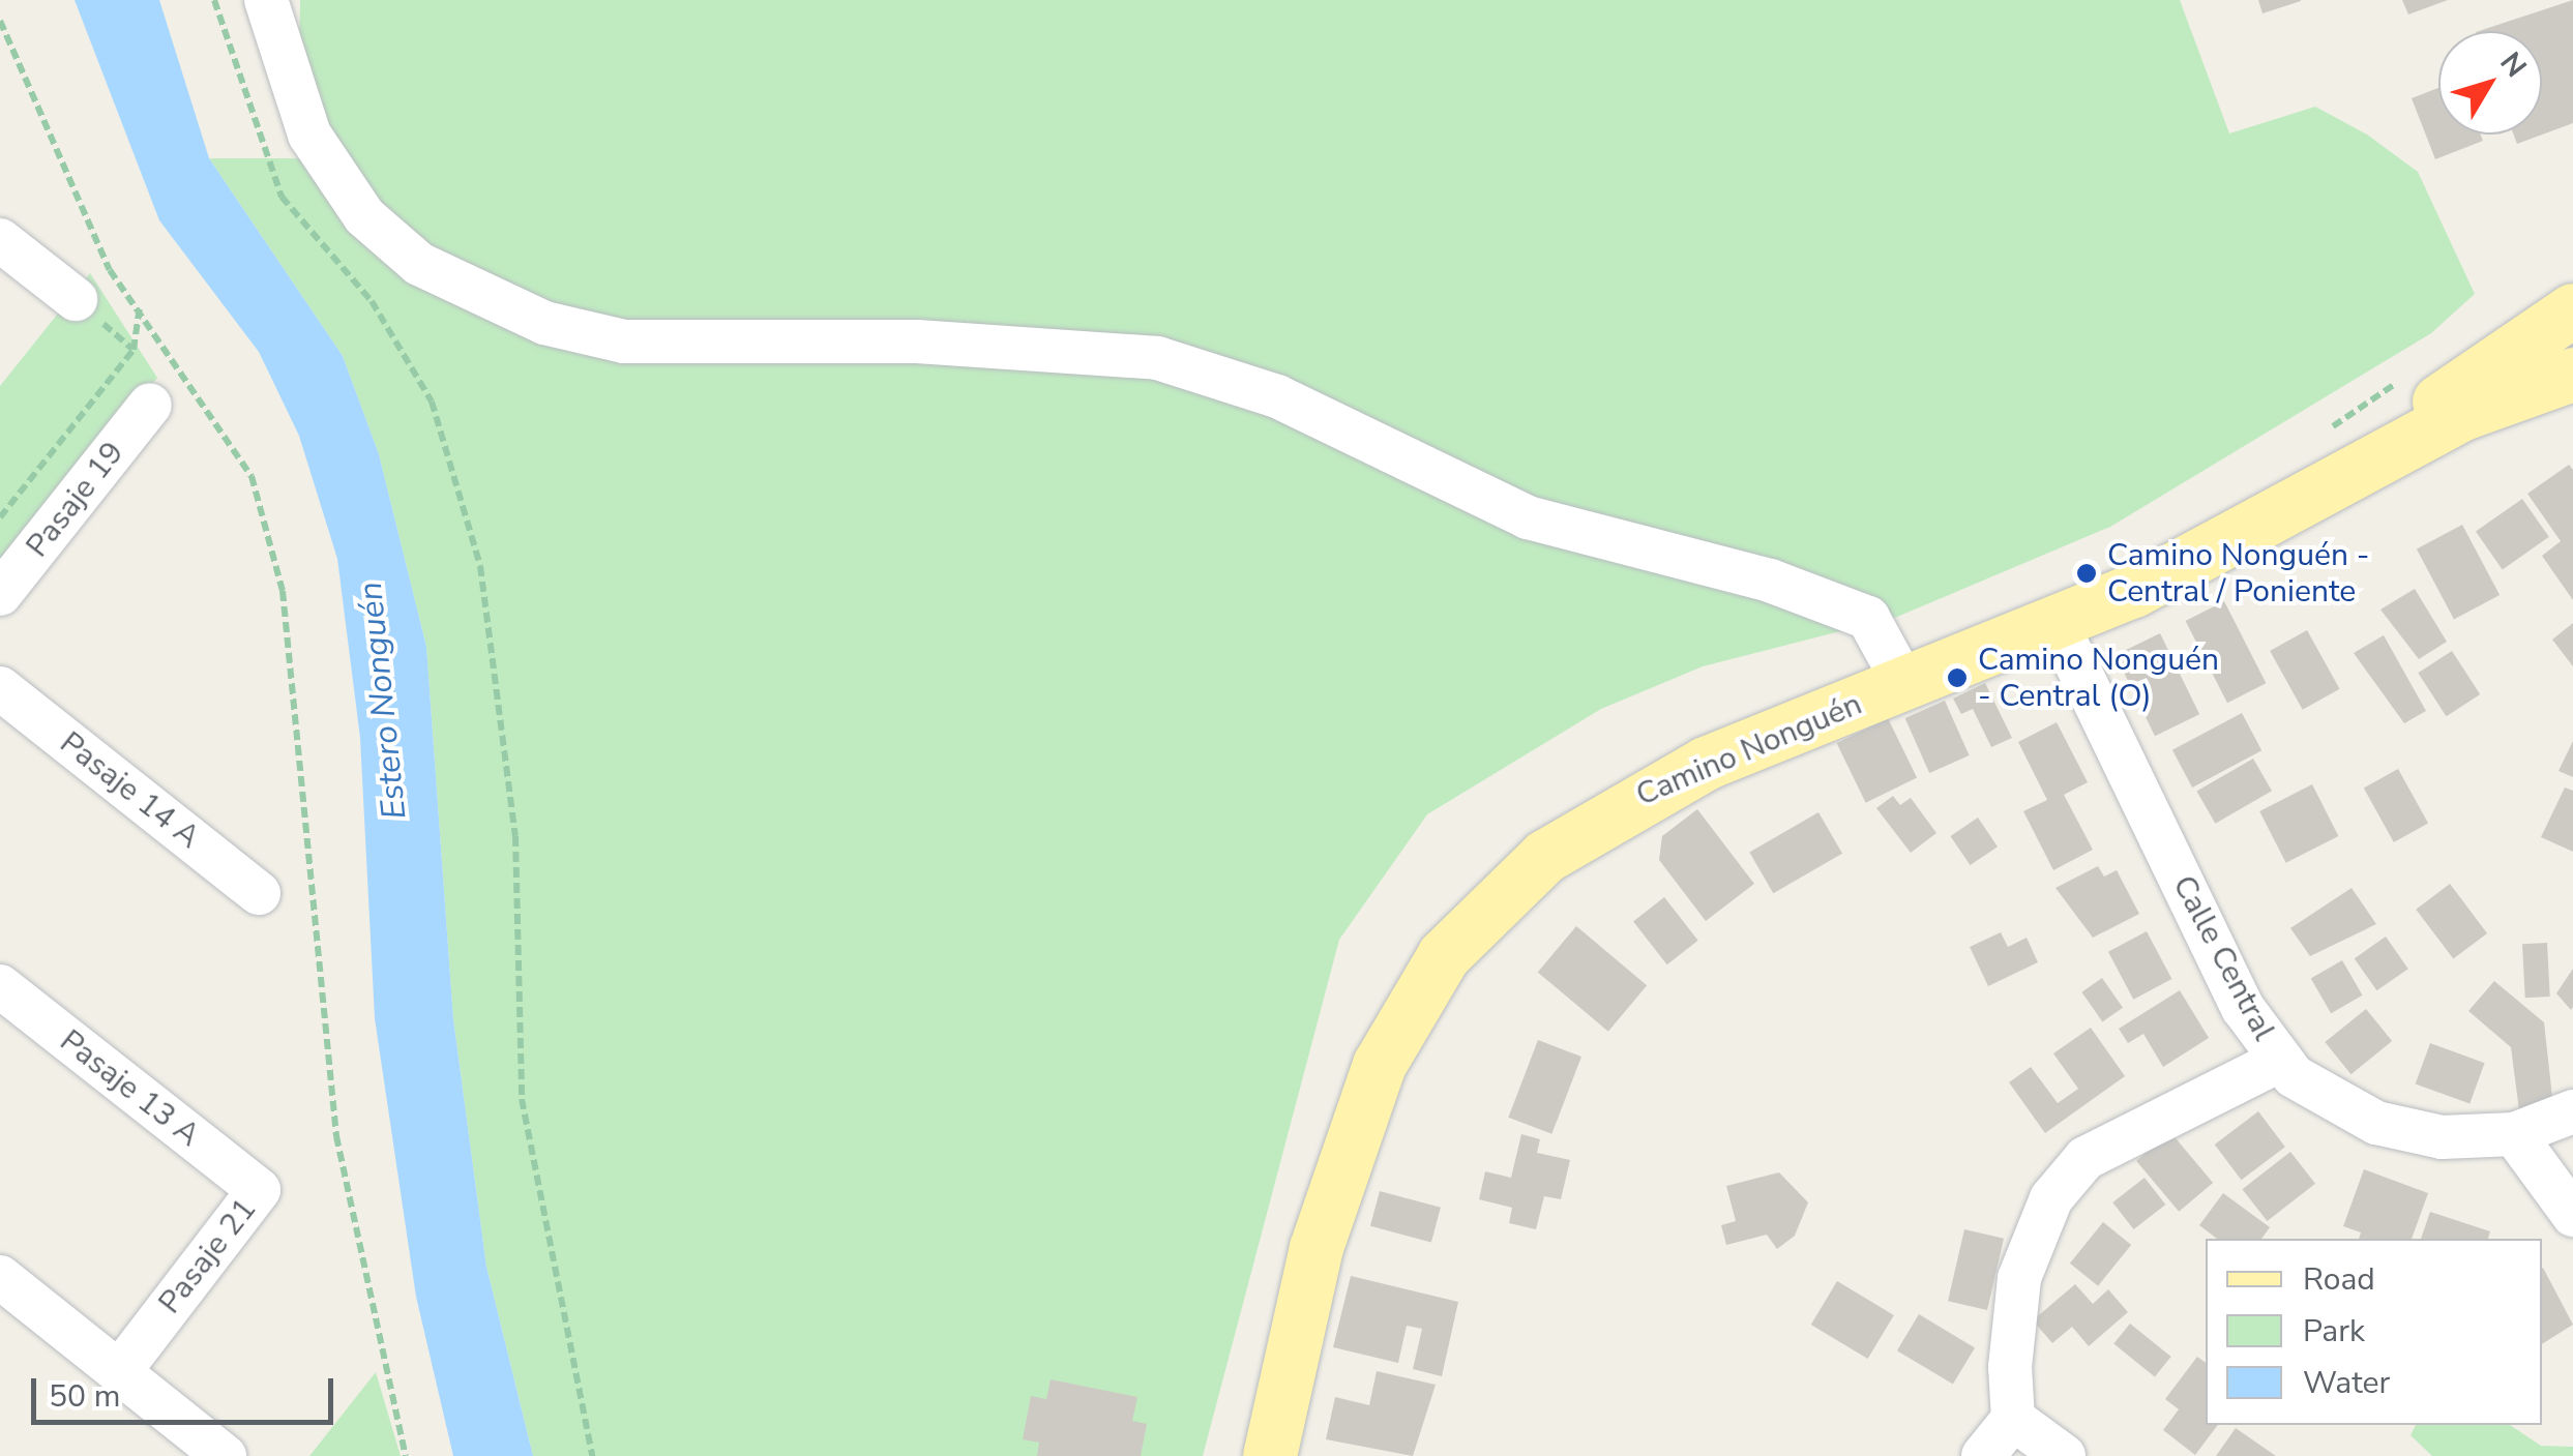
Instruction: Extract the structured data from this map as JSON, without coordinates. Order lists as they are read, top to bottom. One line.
{"streets":{"main road":["Camino Nonguén"],"street":["Pasaje 19","Pasaje 14 A","Calle Central","Pasaje 13 A","Pasaje 21"]},"crossings":[["Camino Nonguén","Calle Central"],["Pasaje 13 A","Pasaje 21"]],"water":["Estero Nonguén"],"places":["Camino Nonguén - Central / Poniente","Camino Nonguén - Central (O)"],"legend":["Road","Park","Water"],"scale_bar":"50 m","north":"top right"}
